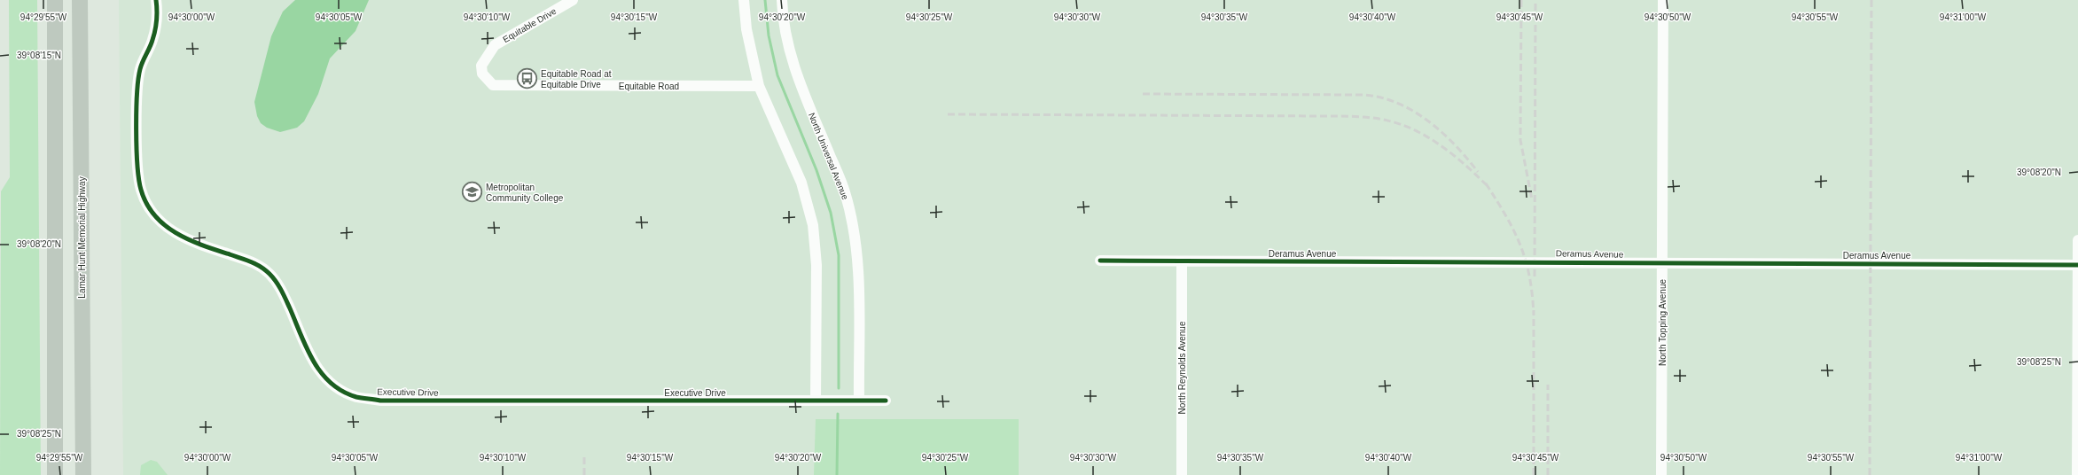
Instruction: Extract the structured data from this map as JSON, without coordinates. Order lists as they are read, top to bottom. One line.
{"streets":{"highway":["Lamar Hunt Memorial Highway"],"street":["Equitable Drive","Equitable Road","North Universal Avenue","Deramus Avenue","North Topping Avenue","North Reynolds Avenue","Executive Drive"]},"crossings":[["Equitable Drive","Equitable Road"],["North Universal Avenue","Executive Drive"],["Deramus Avenue","North Topping Avenue"],["Deramus Avenue","North Reynolds Avenue"]],"places":{"bus stop":["Equitable Road at Equitable Drive"],"school or university":["Metropolitan Community College"]},"coordinates":["94°29'55\"W","94°30'00\"W","94°30'05\"W","94°30'10\"W","94°30'15\"W","94°30'20\"W","94°30'25\"W","94°30'30\"W","94°30'35\"W","94°30'40\"W","94°30'45\"W","94°30'50\"W","94°30'55\"W","94°31'00\"W","39°08'15\"N","39°08'20\"N","39°08'25\"N"]}
